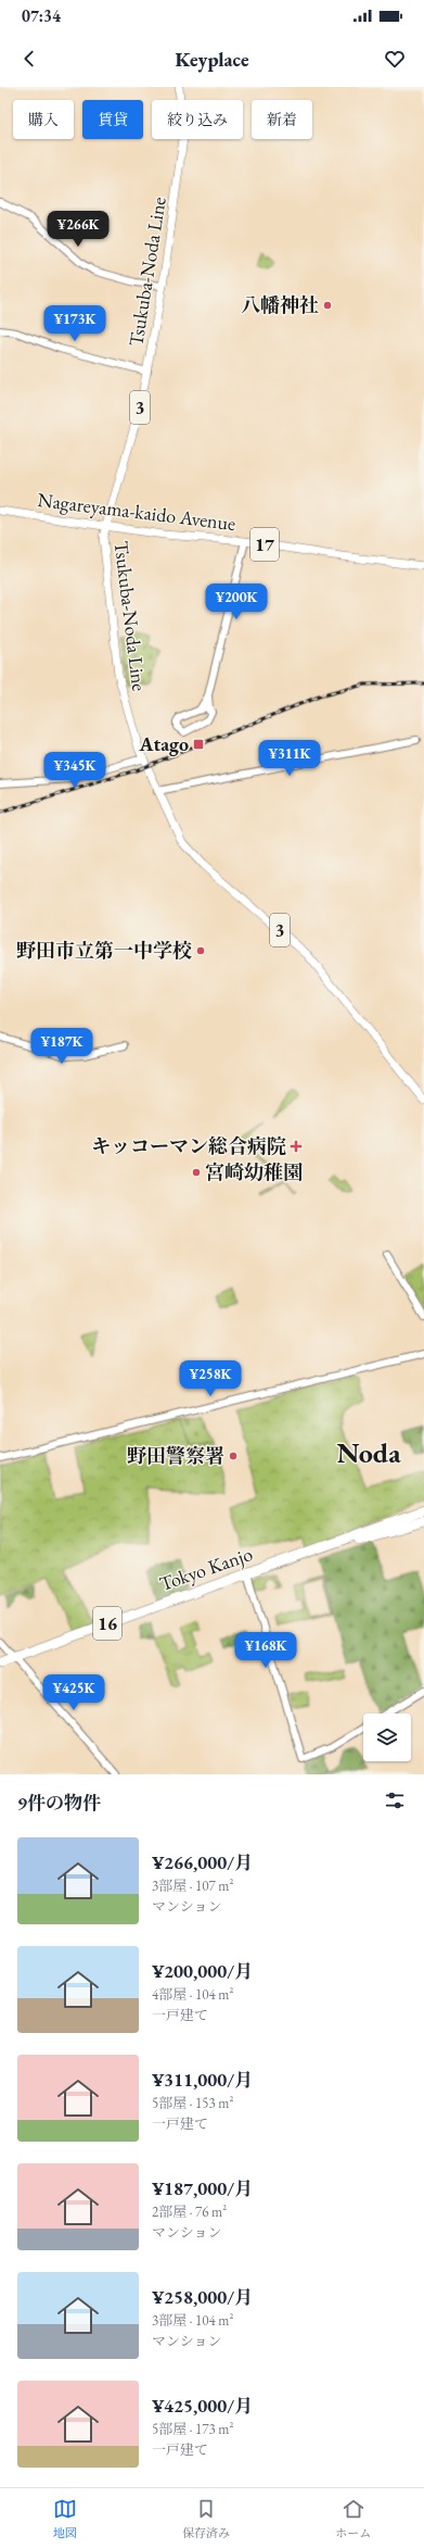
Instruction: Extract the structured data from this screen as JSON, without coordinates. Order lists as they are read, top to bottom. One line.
{"streets":{"highway":["Tokyo Kanjo","16"],"main road":["Tsukuba-Noda Line","3","Nagareyama-kaido Avenue","17"]},"crossings":[["Tsukuba-Noda Line","Nagareyama-kaido Avenue"],["Tokyo Kanjo","16"]],"districts":["Noda"],"places":{"other":["八幡神社","野田市立第一中学校","宮崎幼稚園","野田警察署"],"transit":["Atago"],"health":["キッコーマン総合病院"]},"page":{"status":"07:34","header":"Keyplace","chip":["購入","賃貸","絞り込み","新着"],"price":["¥266K","¥173K","¥200K","¥311K","¥345K","¥187K","¥258K","¥168K","¥425K"],"heading":"9件の物件","list":[{"name":"¥266,000/月","note":"3部屋 · 107 m² · マンション"},{"name":"¥200,000/月","note":"4部屋 · 104 m² · 一戸建て"},{"name":"¥311,000/月","note":"5部屋 · 153 m² · 一戸建て"},{"name":"¥187,000/月","note":"2部屋 · 76 m² · マンション"},{"name":"¥258,000/月","note":"3部屋 · 104 m² · マンション"},{"name":"¥425,000/月","note":"5部屋 · 173 m² · 一戸建て"}],"tabs":["地図","保存済み","ホーム"]}}
